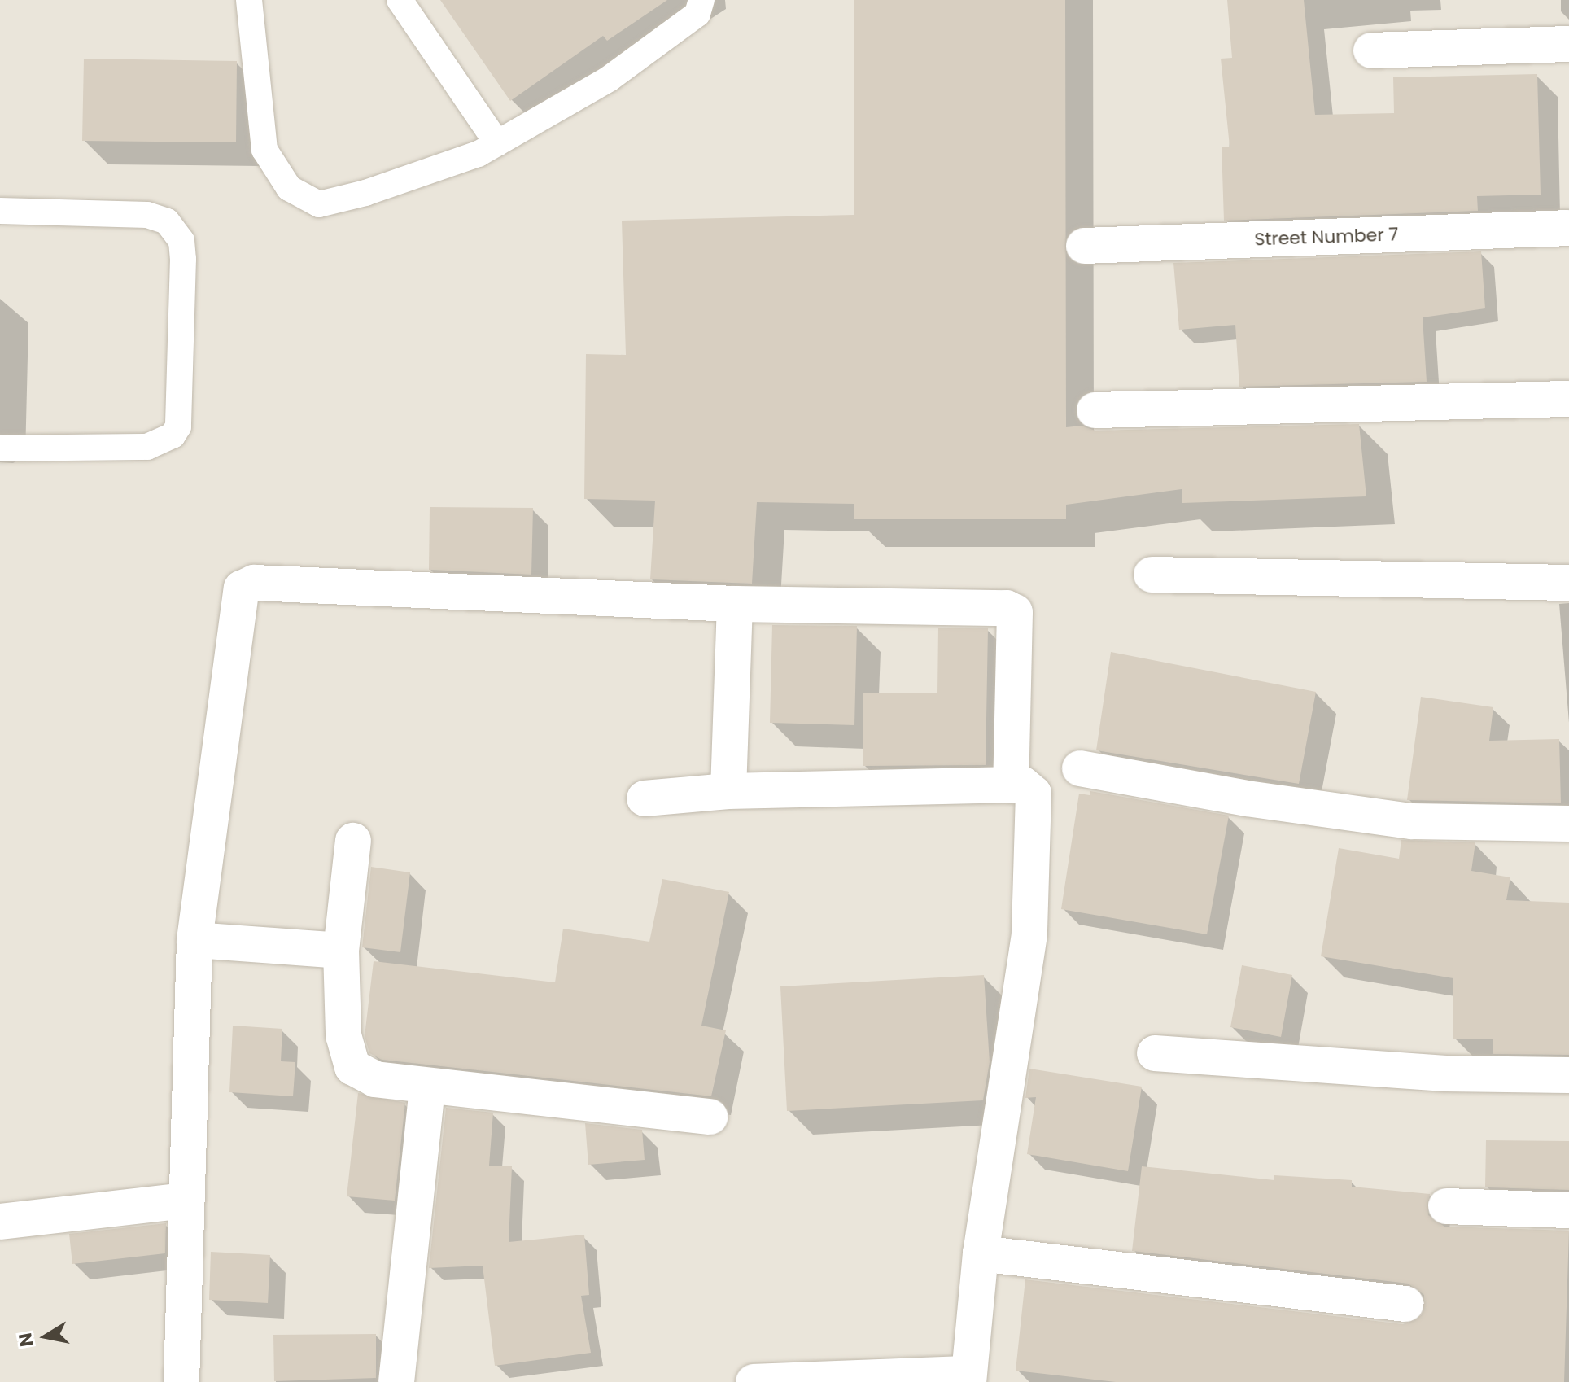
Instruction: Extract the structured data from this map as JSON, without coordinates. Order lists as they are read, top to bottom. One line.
{"streets":{"street":["Street Number 7"]},"north":"left"}
